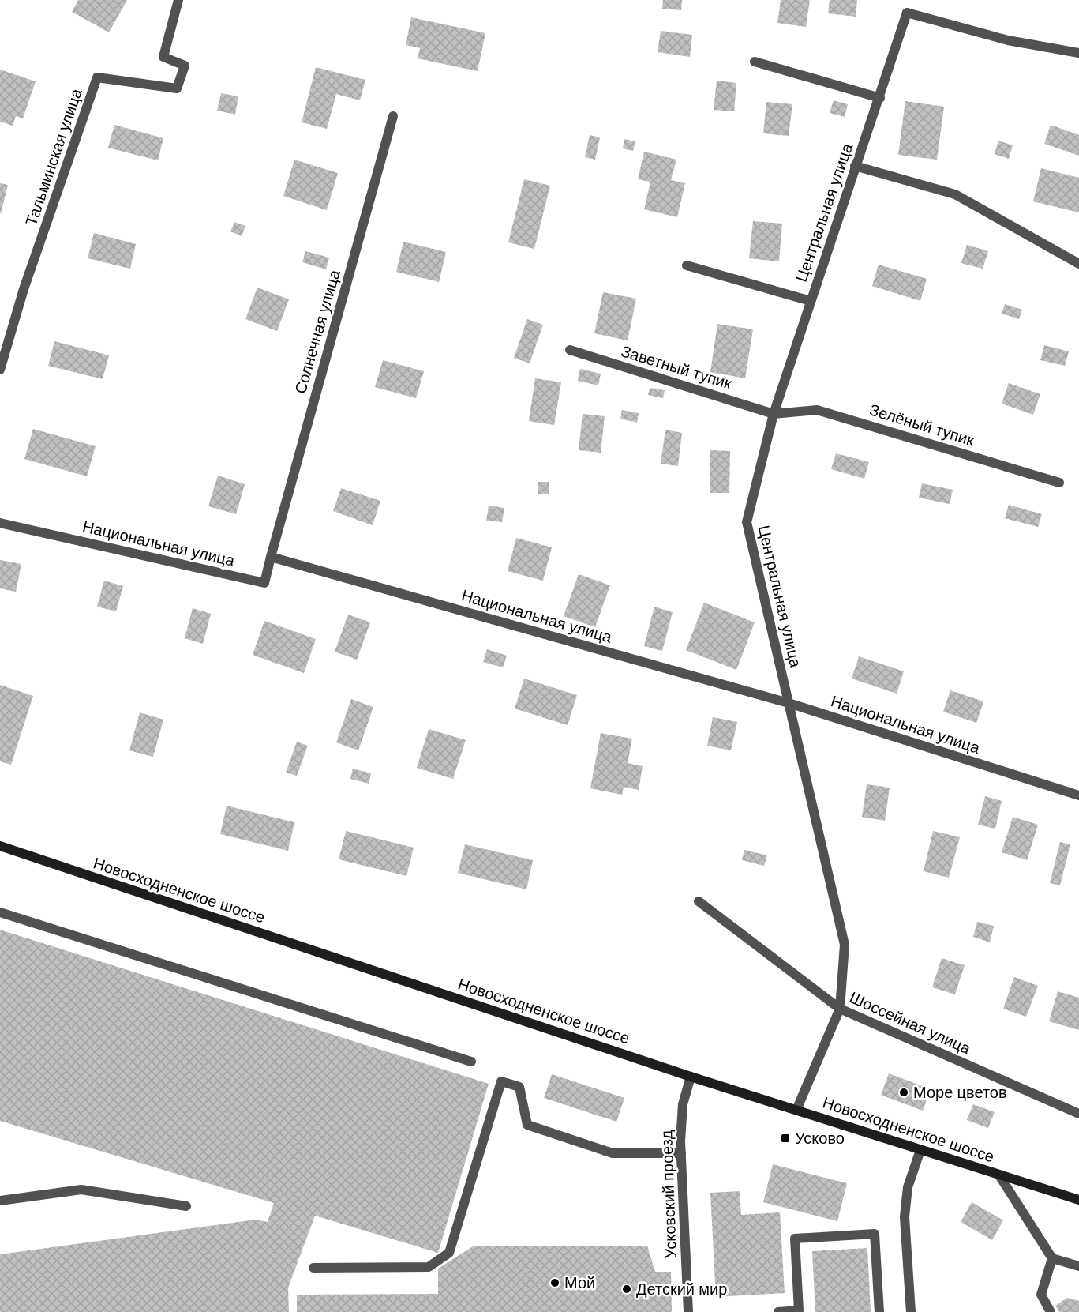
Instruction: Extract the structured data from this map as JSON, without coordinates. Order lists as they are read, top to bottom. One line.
{"streets":{"main road":["Новосходненское шоссе"],"street":["Тальминская улица","Центральная улица","Солнечная улица","Заветный тупик","Зелёный тупик","Национальная улица","Шоссейная улица","Усковский проезд"]},"crossings":[["Центральная улица","Заветный тупик"],["Центральная улица","Зелёный тупик"],["Центральная улица","Национальная улица"],["Центральная улица","Новосходненское шоссе"],["Центральная улица","Шоссейная улица"],["Солнечная улица","Национальная улица"],["Заветный тупик","Зелёный тупик"],["Новосходненское шоссе","Усковский проезд"]],"places":{"other":["Море цветов","Мой","Детский мир"],"transit":["Усково"]}}
